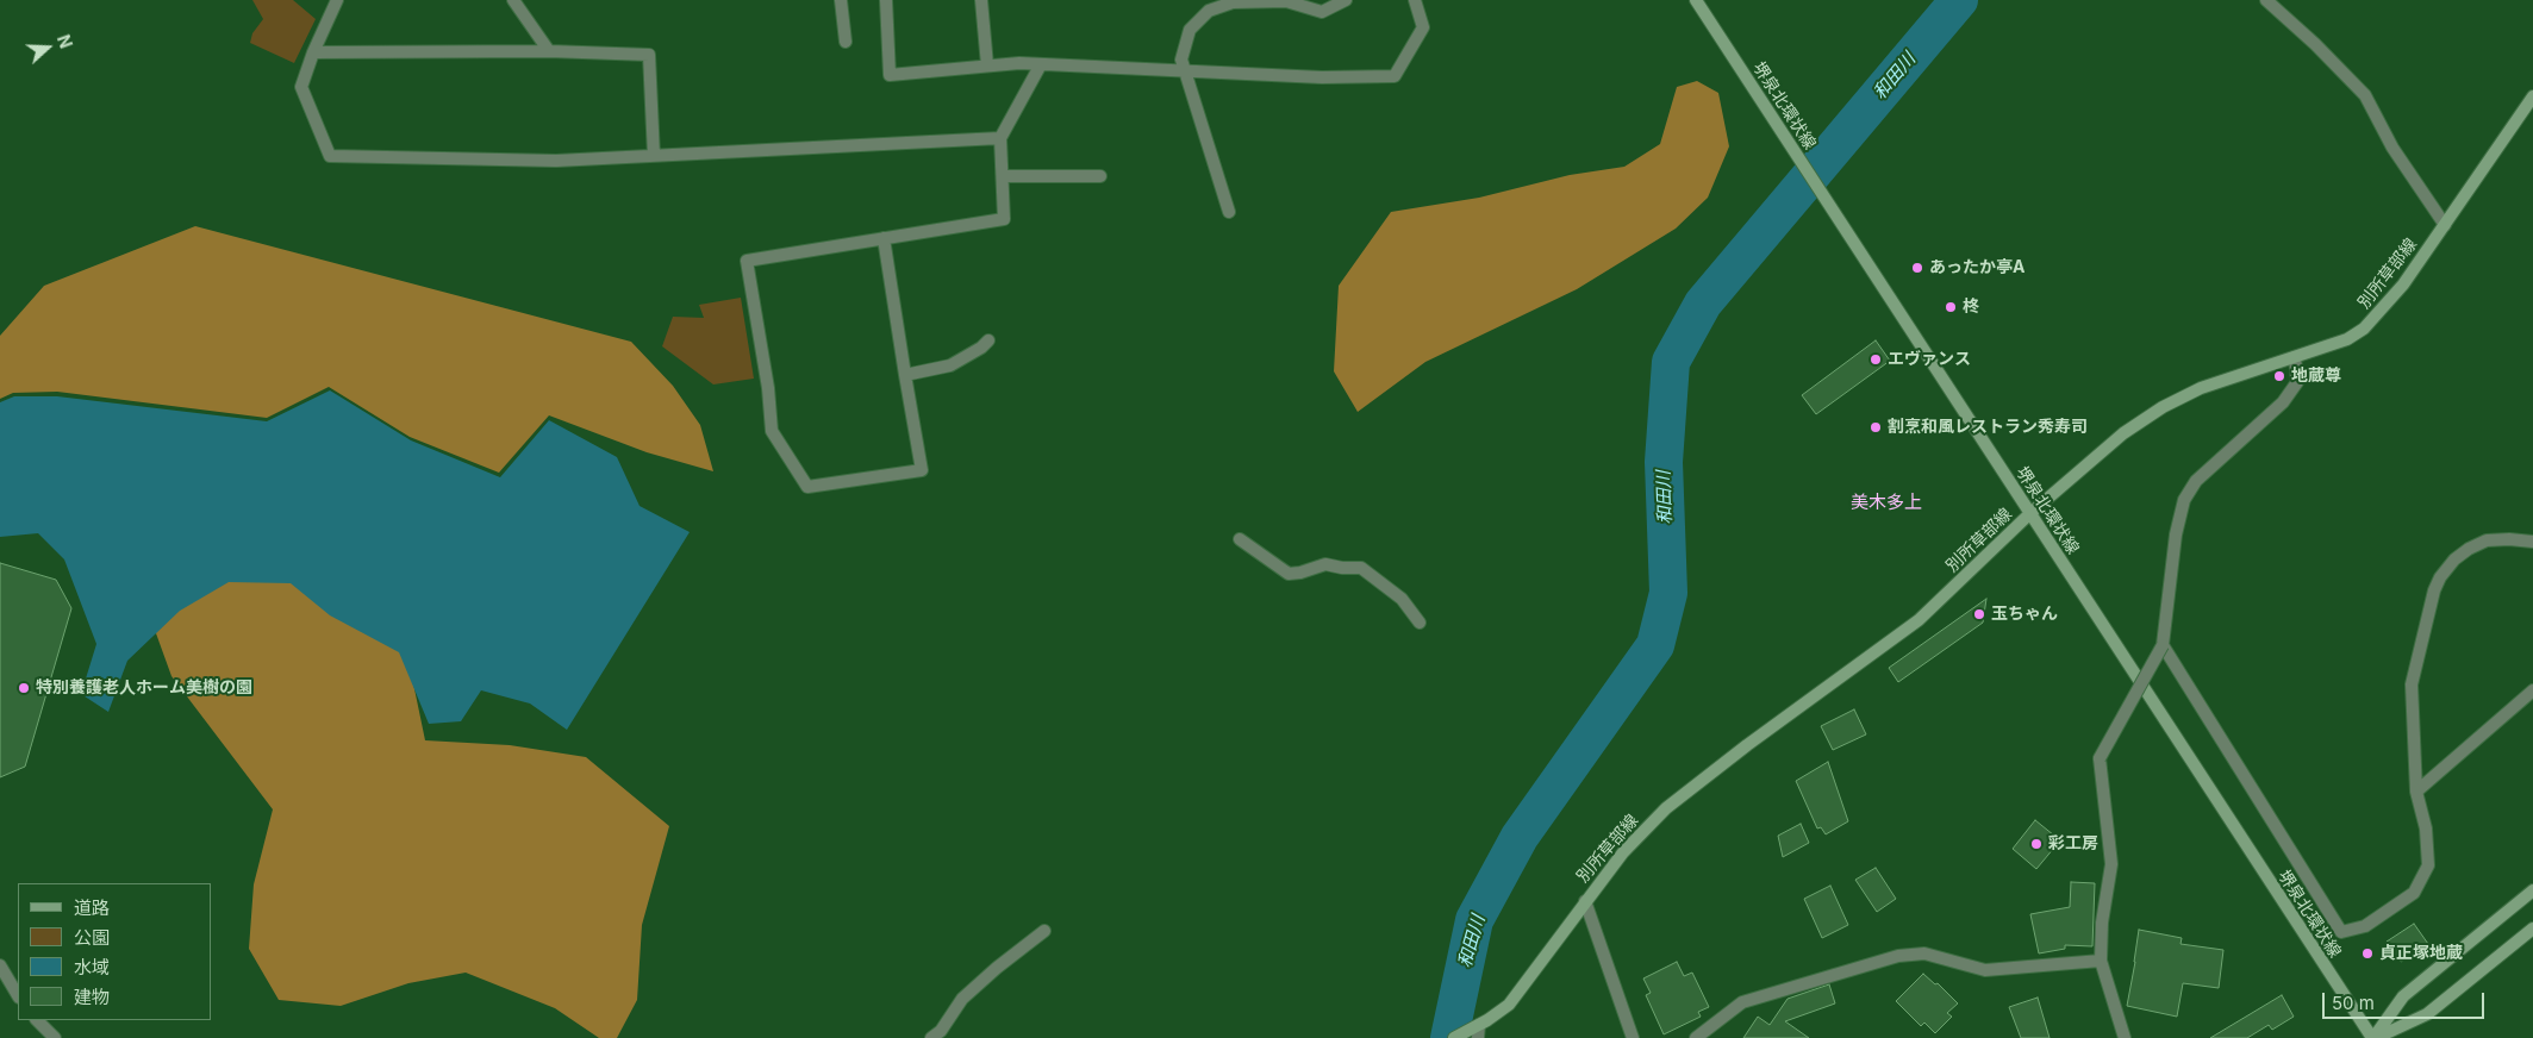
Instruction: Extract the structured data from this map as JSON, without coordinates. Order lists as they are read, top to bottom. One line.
{"streets":{"main road":["堺泉北環状線","別所草部線"]},"crossings":[["堺泉北環状線","別所草部線"]],"districts":["美木多上"],"water":["和田川"],"places":["あったか亭A","柊","エヴァンス","地蔵尊","割烹和風レストラン秀寿司","玉ちゃん","特別養護老人ホーム美樹の園","彩工房","貞正塚地蔵"],"legend":["道路","公園","水域","建物"],"scale_bar":"50 m","north":"right"}
